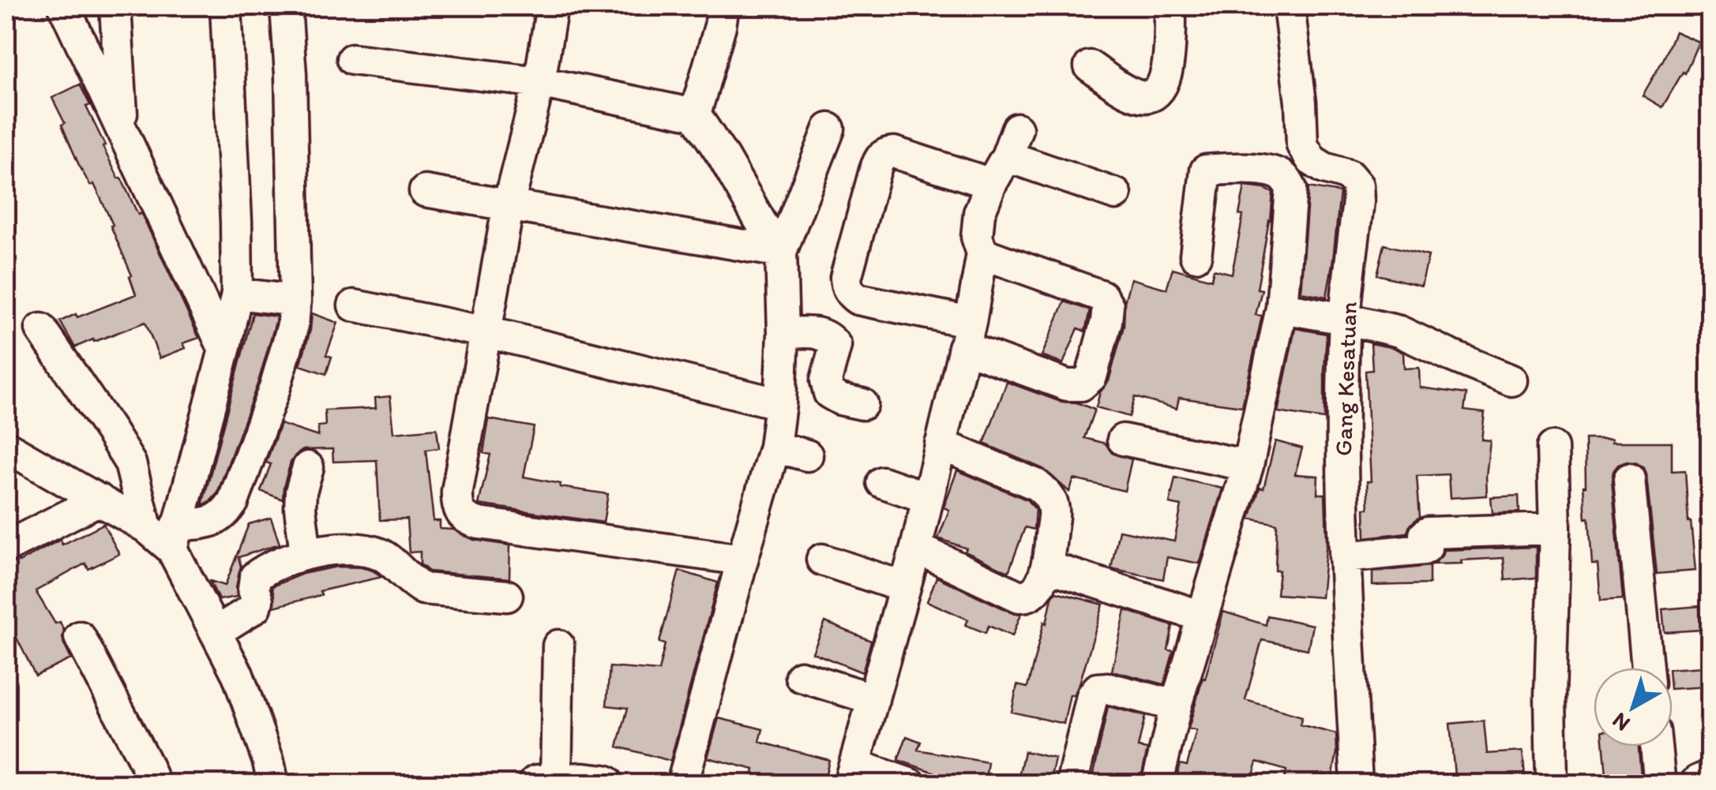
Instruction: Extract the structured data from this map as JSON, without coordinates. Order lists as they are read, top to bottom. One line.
{"streets":{"street":["Gang Kesatuan"]},"north":"bottom left"}
